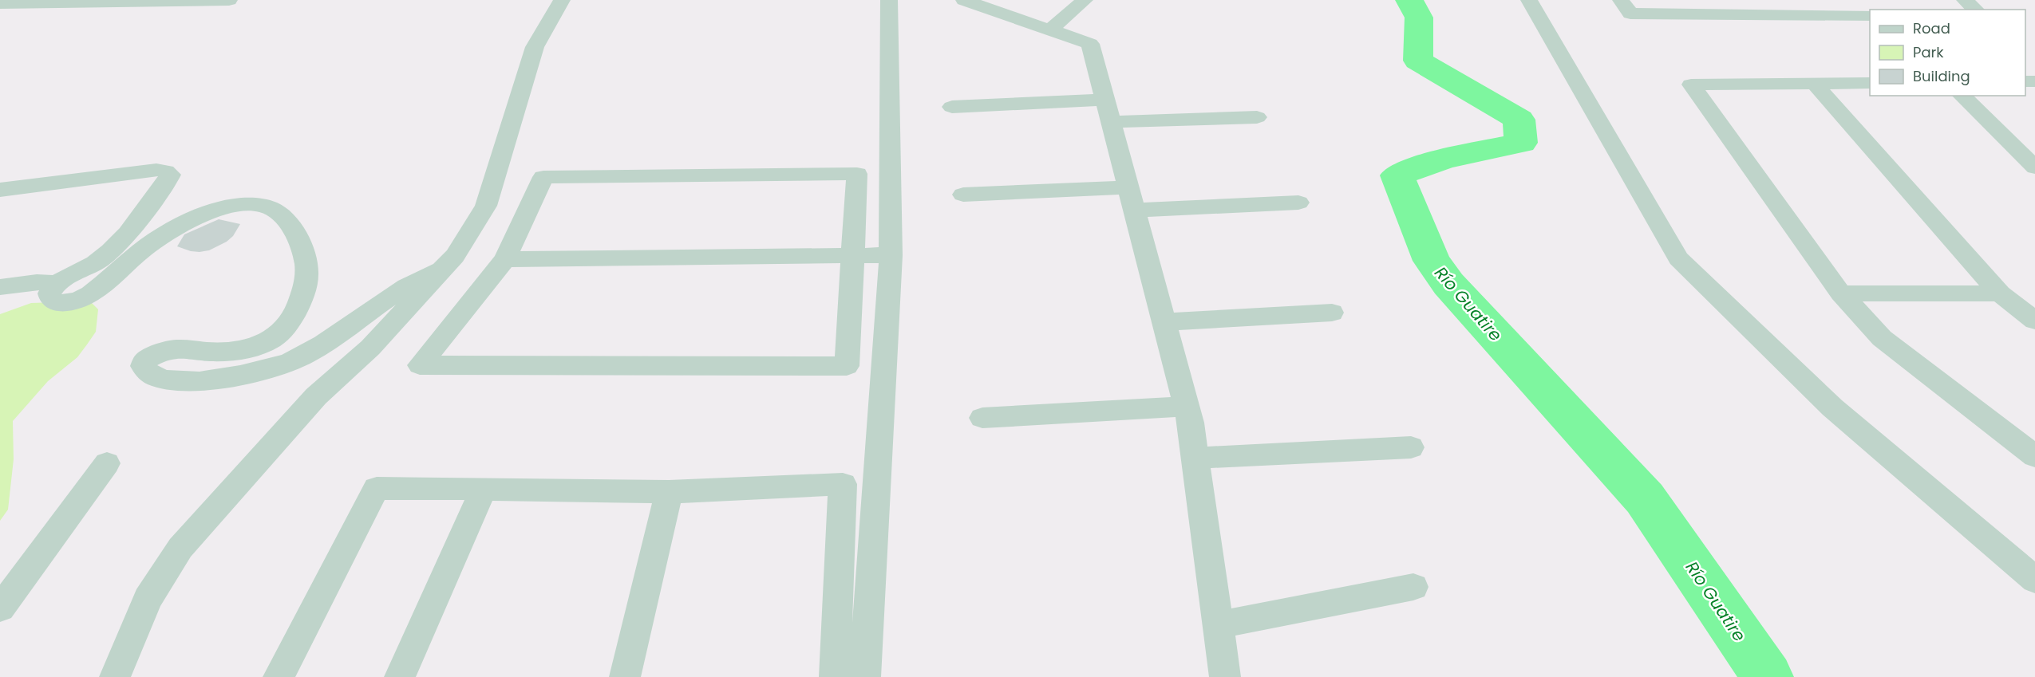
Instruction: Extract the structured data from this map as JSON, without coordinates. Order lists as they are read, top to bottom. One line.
{"water":["Río Guatire"],"legend":["Road","Park","Building"]}
